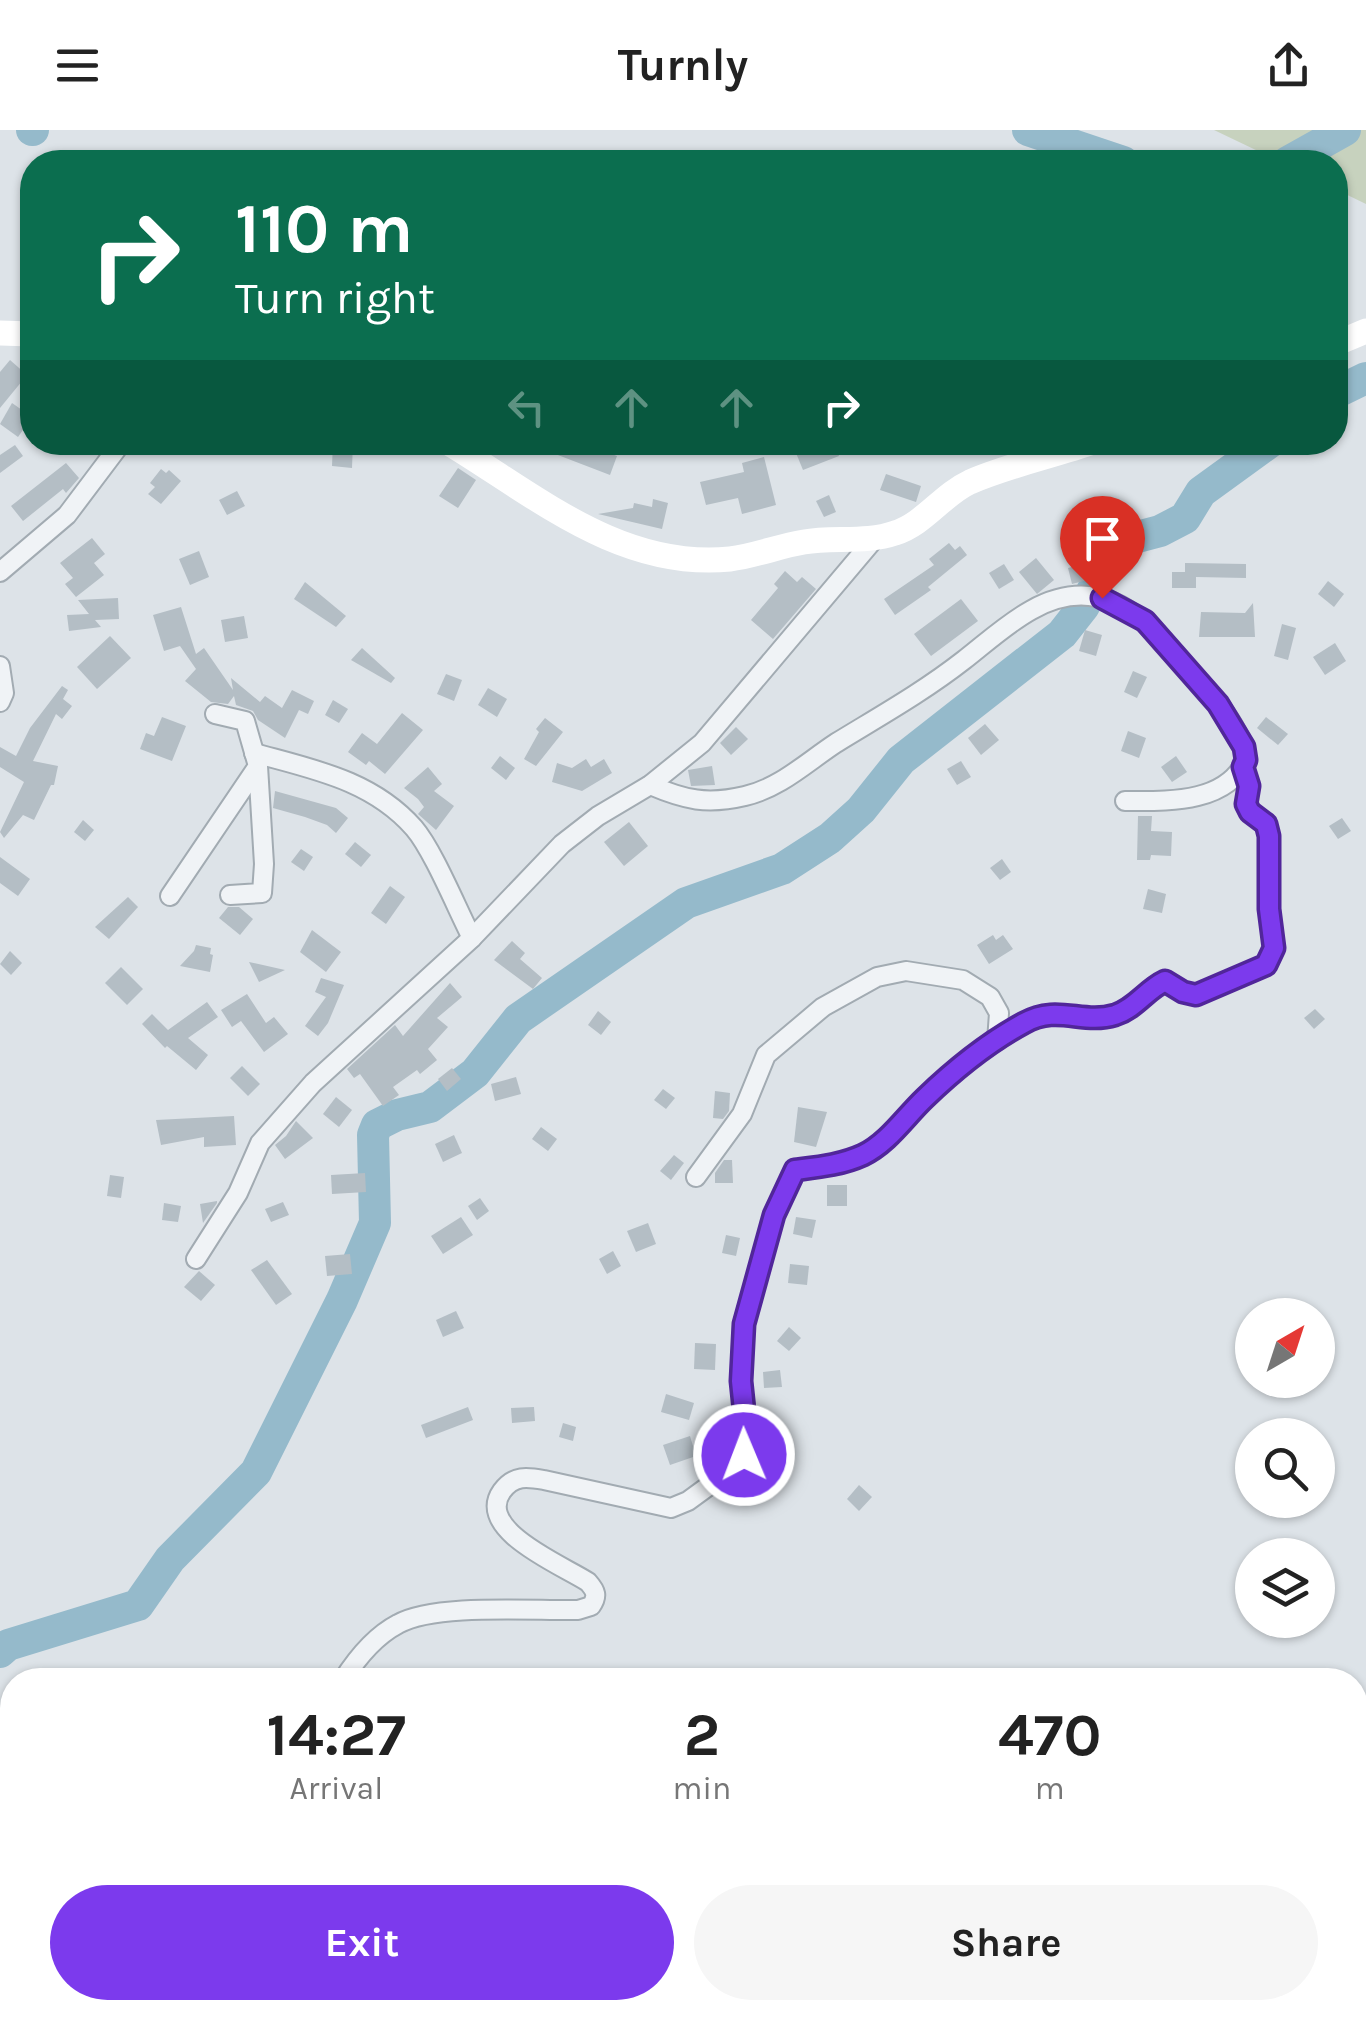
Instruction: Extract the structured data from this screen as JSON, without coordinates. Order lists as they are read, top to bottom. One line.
{"north":"top right","page":{"header":"Turnly","turn":["110 m","Turn right"],"eta":["14:27","Arrival","2","min","470","m"],"buttons":["Exit","Share"]}}
